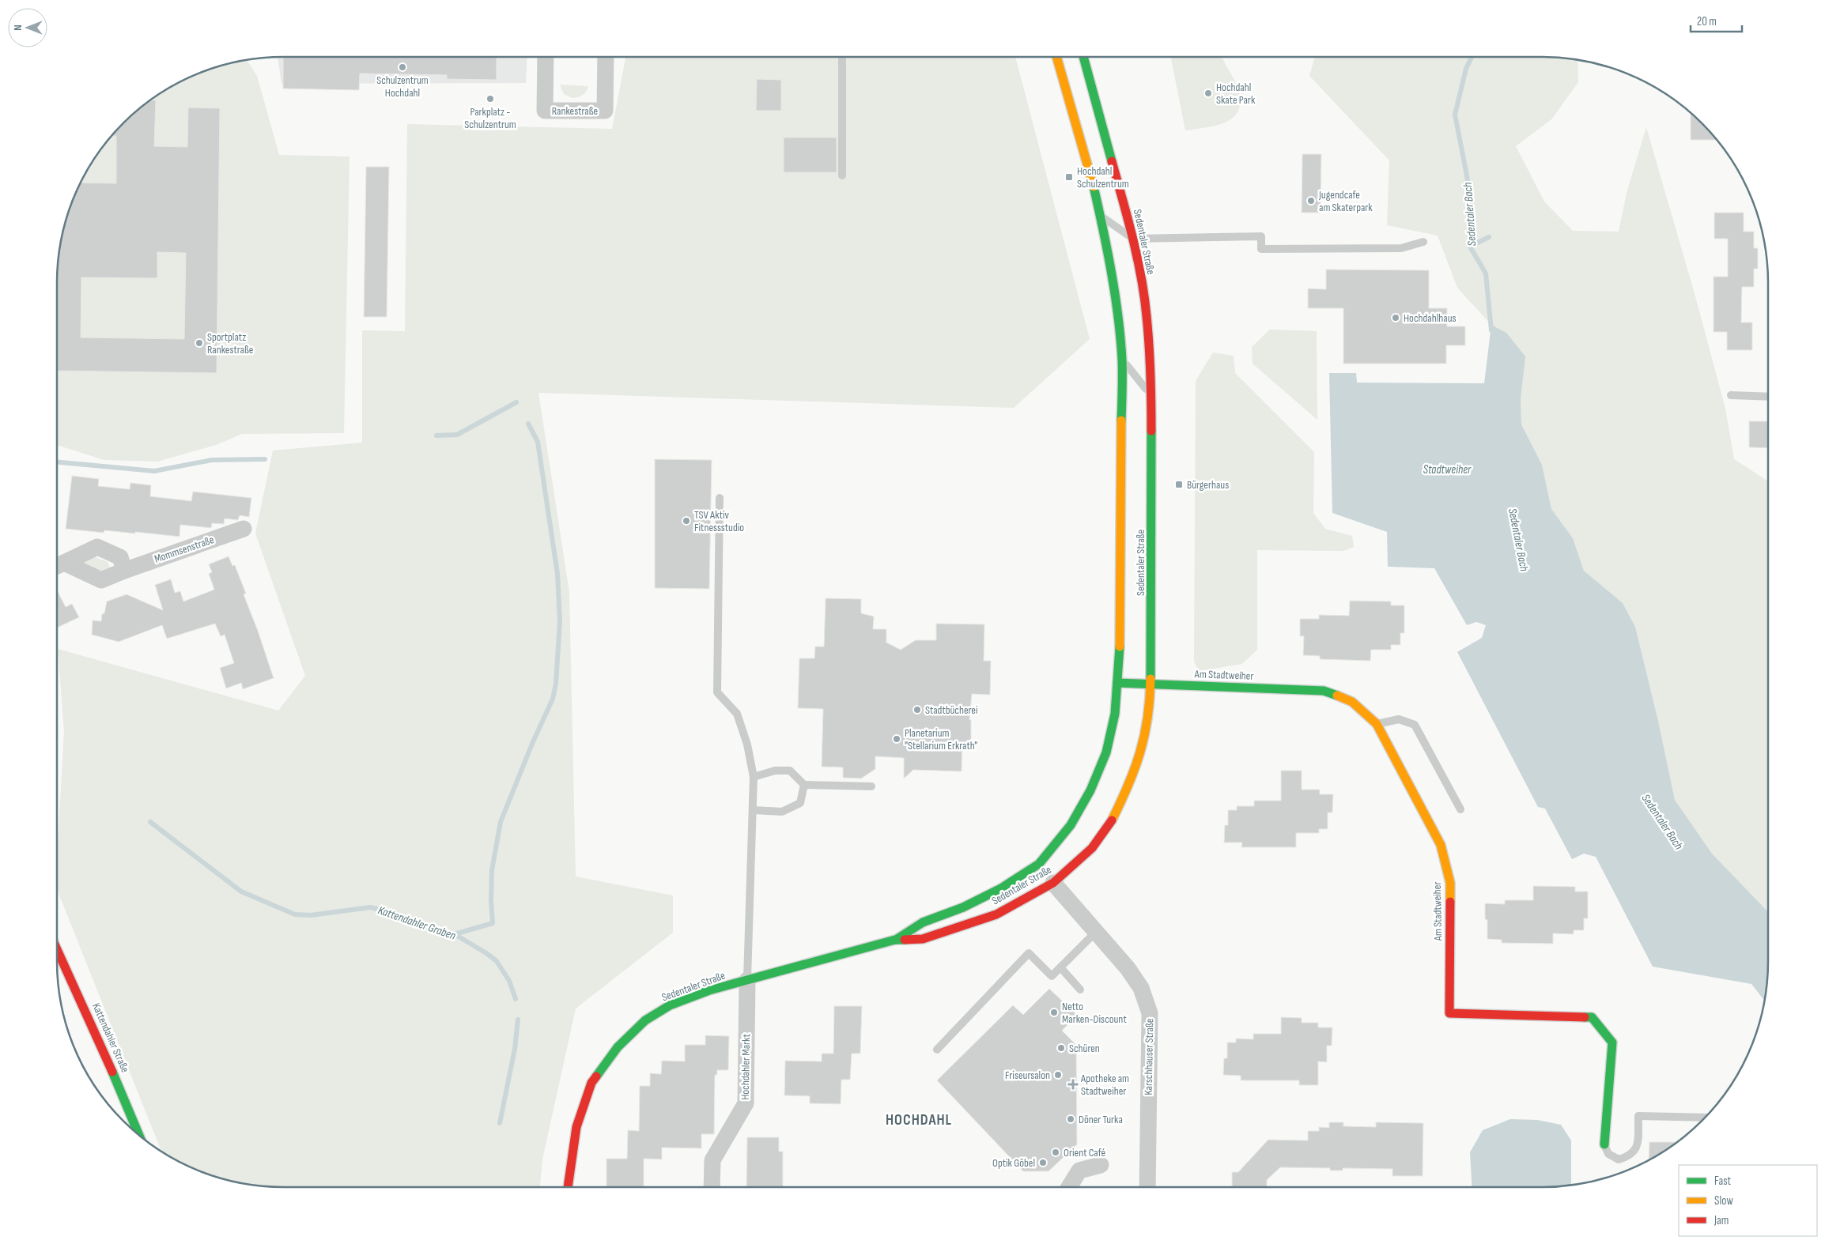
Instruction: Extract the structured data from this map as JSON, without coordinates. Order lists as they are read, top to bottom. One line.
{"streets":{"street":["Rankestraße","Sedentaler Straße","Mommsenstraße","Am Stadtweiher","Kattendahler Straße","Karschhauser Straße","Hochdahler Markt"]},"crossings":[["Sedentaler Straße","Am Stadtweiher"],["Sedentaler Straße","Karschhauser Straße"],["Sedentaler Straße","Hochdahler Markt"]],"districts":["HOCHDAHL"],"water":["Sedentaler Bach","Stadtweiher","Kattendahler Graben"],"places":{"other":["Schulzentrum Hochdahl","Hochdahl Skate Park","Parkplatz - Schulzentrum","Jugendcafe am Skaterpark","Hochdahlhaus","Sportplatz Rankestraße","TSV Aktiv Fitnessstudio","Stadtbücherei","Planetarium \"Stellarium Erkrath\"","Netto Marken-Discount","Schüren","Friseursalon","Döner Turka","Orient Café","Optik Göbel"],"transit":["Hochdahl Schulzentrum","Bürgerhaus"],"health":["Apotheke am Stadtweiher"]},"legend":["Fast","Slow","Jam"],"scale_bar":"20 m","north":"left"}
